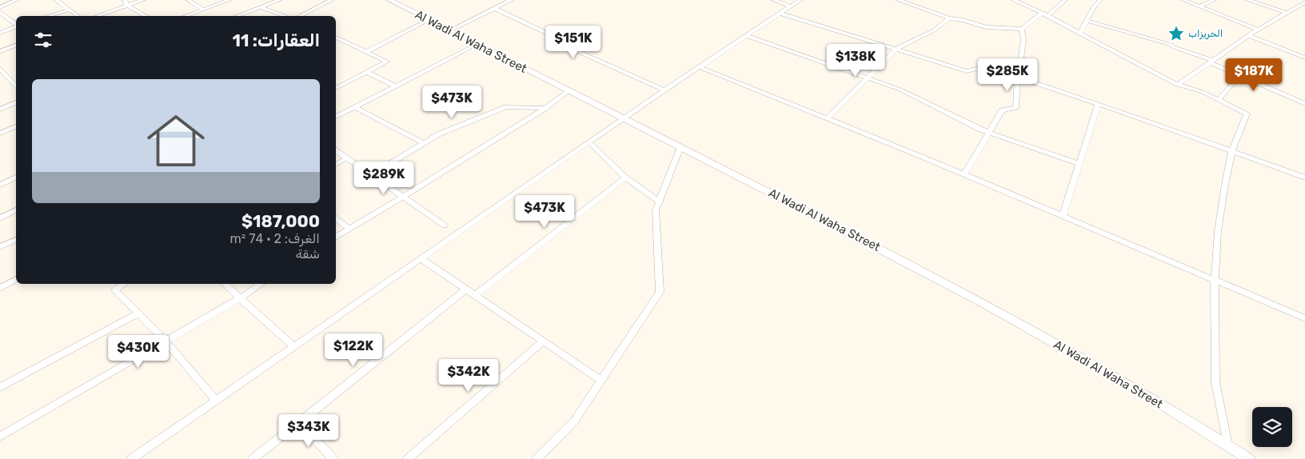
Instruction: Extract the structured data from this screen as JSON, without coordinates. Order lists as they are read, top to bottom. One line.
{"streets":{"main road":["Al Wadi Al Waha Street"]},"places":{"place":["الحريزاب"]},"page":{"heading":"العقارات: 11","price":["$151K","$138K","$285K","$187K","$473K","$289K","$473K","$122K","$430K","$342K","$343K"],"list":[{"name":"$187,000","note":"الغرف: 2 · 74 m² · شقة"}]}}
